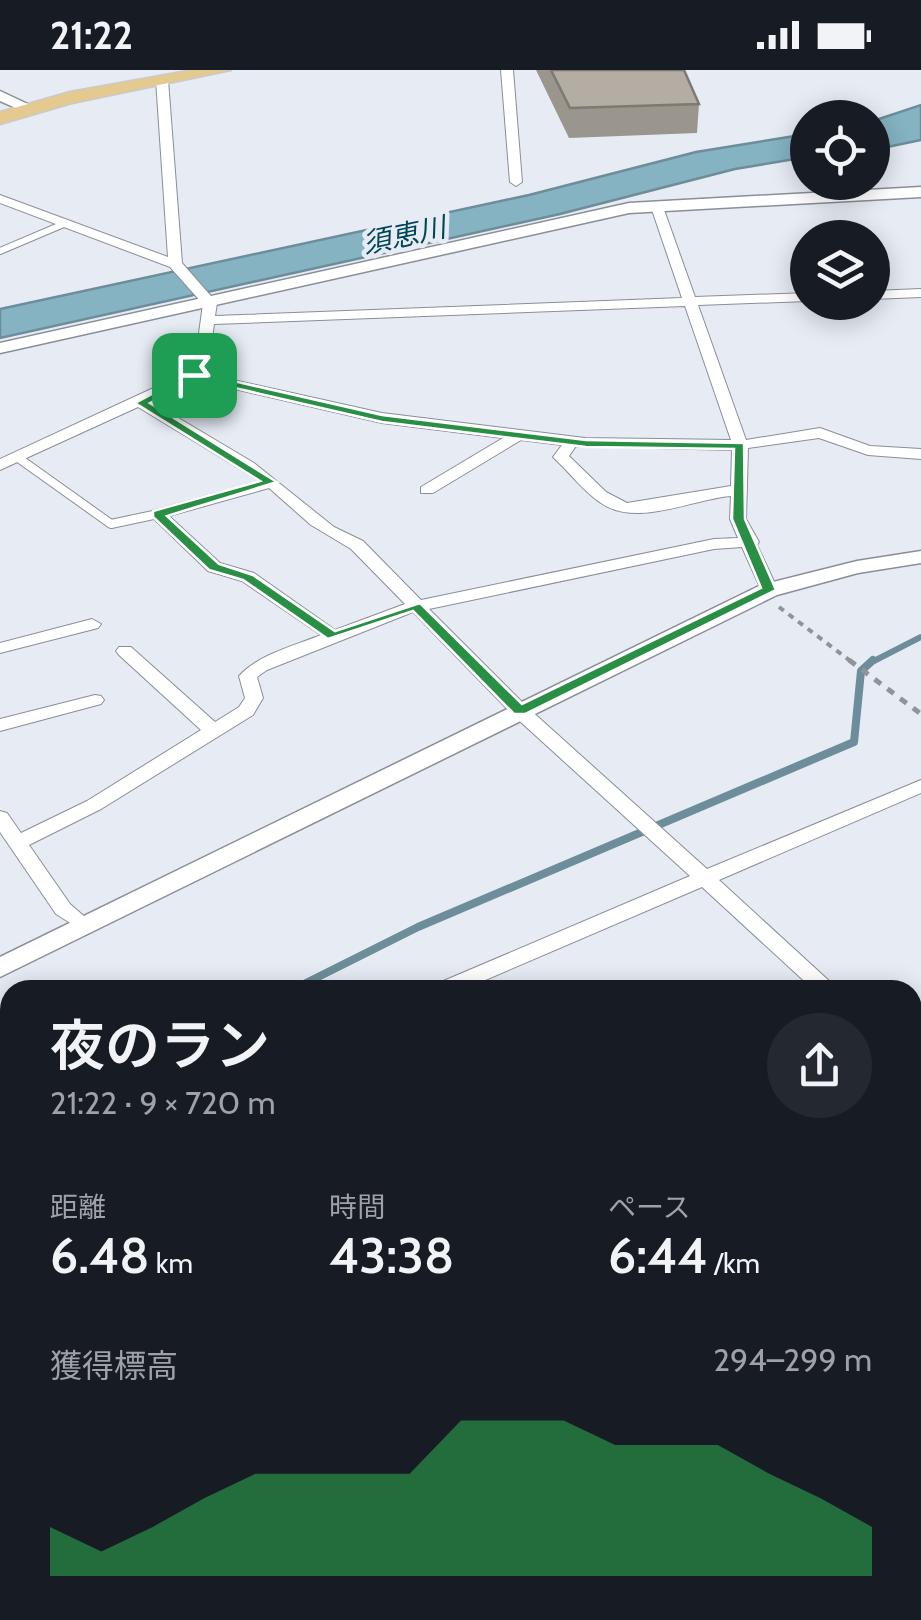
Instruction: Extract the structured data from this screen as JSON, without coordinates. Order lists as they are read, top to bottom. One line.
{"water":["須恵川"],"page":{"status":"21:22","heading":["夜のラン","21:22 · 9 × 720 m"],"stats":[["距離","6.48 km"],["時間","43:38"],["ペース","6:44 /km"]],"chart":["獲得標高","294–299 m"]}}
